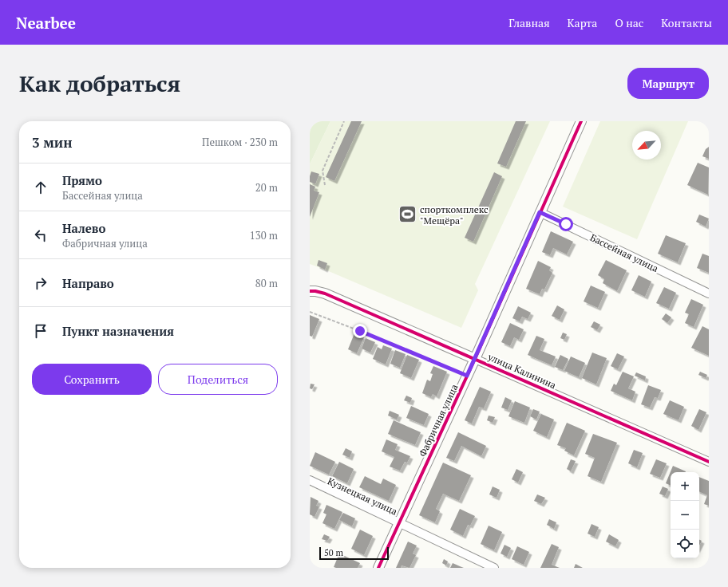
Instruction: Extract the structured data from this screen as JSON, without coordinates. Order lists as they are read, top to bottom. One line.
{"streets":{"street":["Бассейная улица","улица Калинина","Фабричная улица","Кузнецкая улица"]},"crossings":[["Бассейная улица","Фабричная улица"],["улица Калинина","Фабричная улица"],["Фабричная улица","Кузнецкая улица"]],"places":{"sports":["спорткомплекс \"Мещёра\""]},"scale_bar":"50 m","north":"bottom left","page":{"header":"Nearbee","nav":["Главная","Карта","О нас","Контакты"],"buttons":["Маршрут",["Сохранить","Поделиться"]],"title":"Как добраться","heading":["3 мин","Пешком · 230 m"],"list":[["Прямо","Бассейная улица","20 m"],["Налево","Фабричная улица","130 m"],["Направо","80 m"],"Пункт назначения"],"map_buttons":["+","−"],"scale":"50 m"}}
